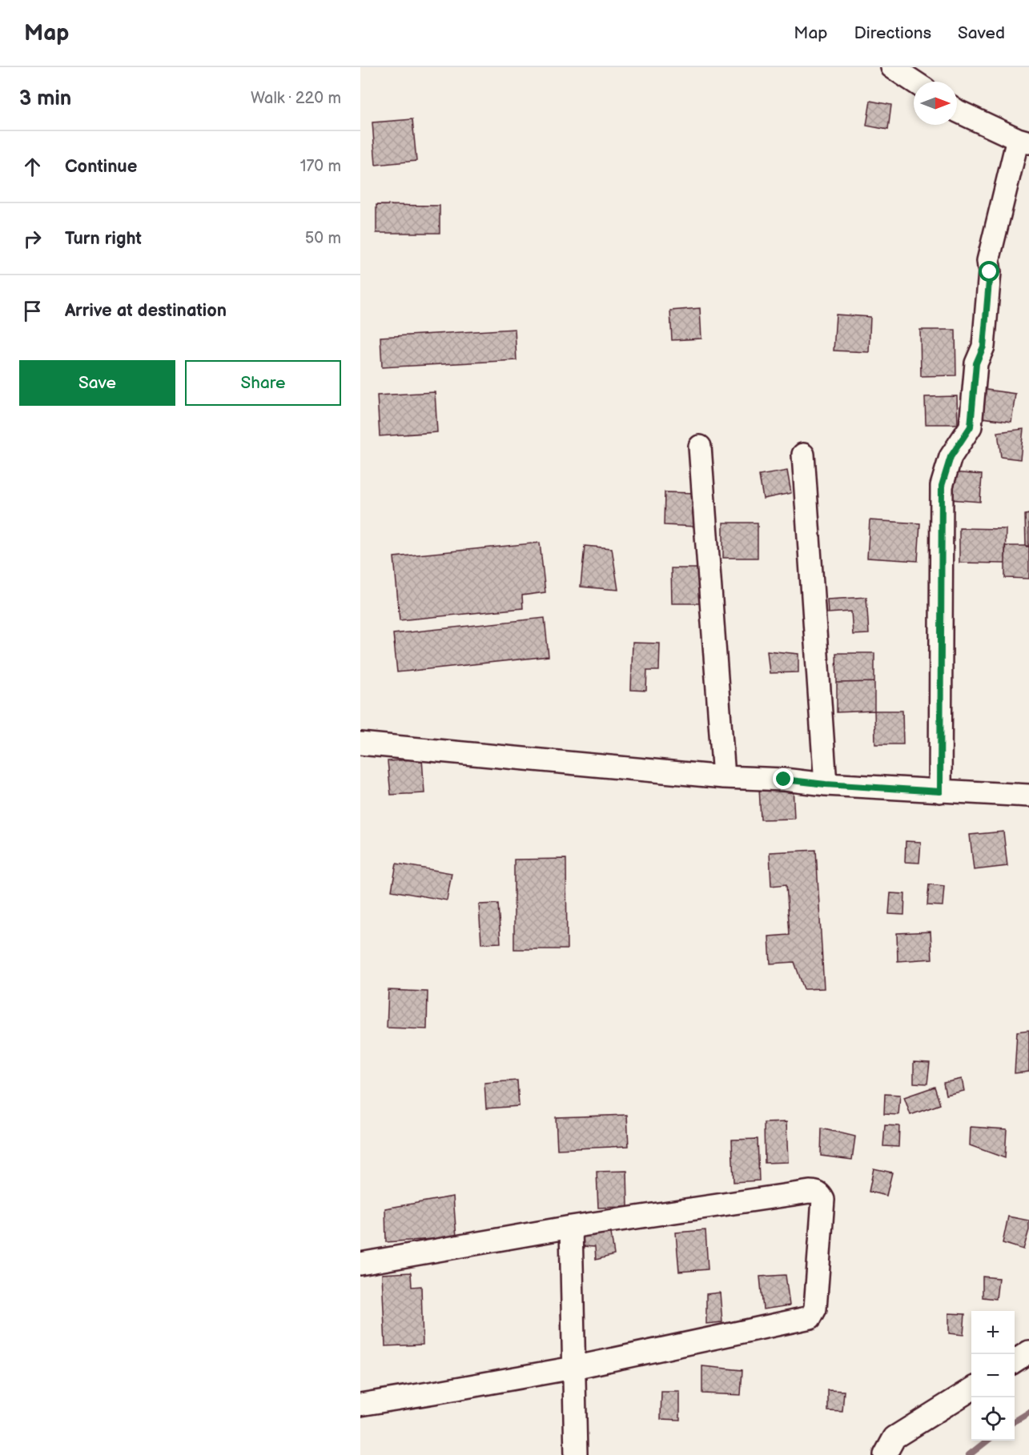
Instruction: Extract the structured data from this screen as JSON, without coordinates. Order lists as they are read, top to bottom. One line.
{"north":"right","page":{"header":"Map","nav":["Map","Directions","Saved"],"heading":["3 min","Walk · 220 m"],"list":[["Continue","170 m"],["Turn right","50 m"],"Arrive at destination"],"buttons":["Save","Share"],"map_buttons":["+","−"]}}
